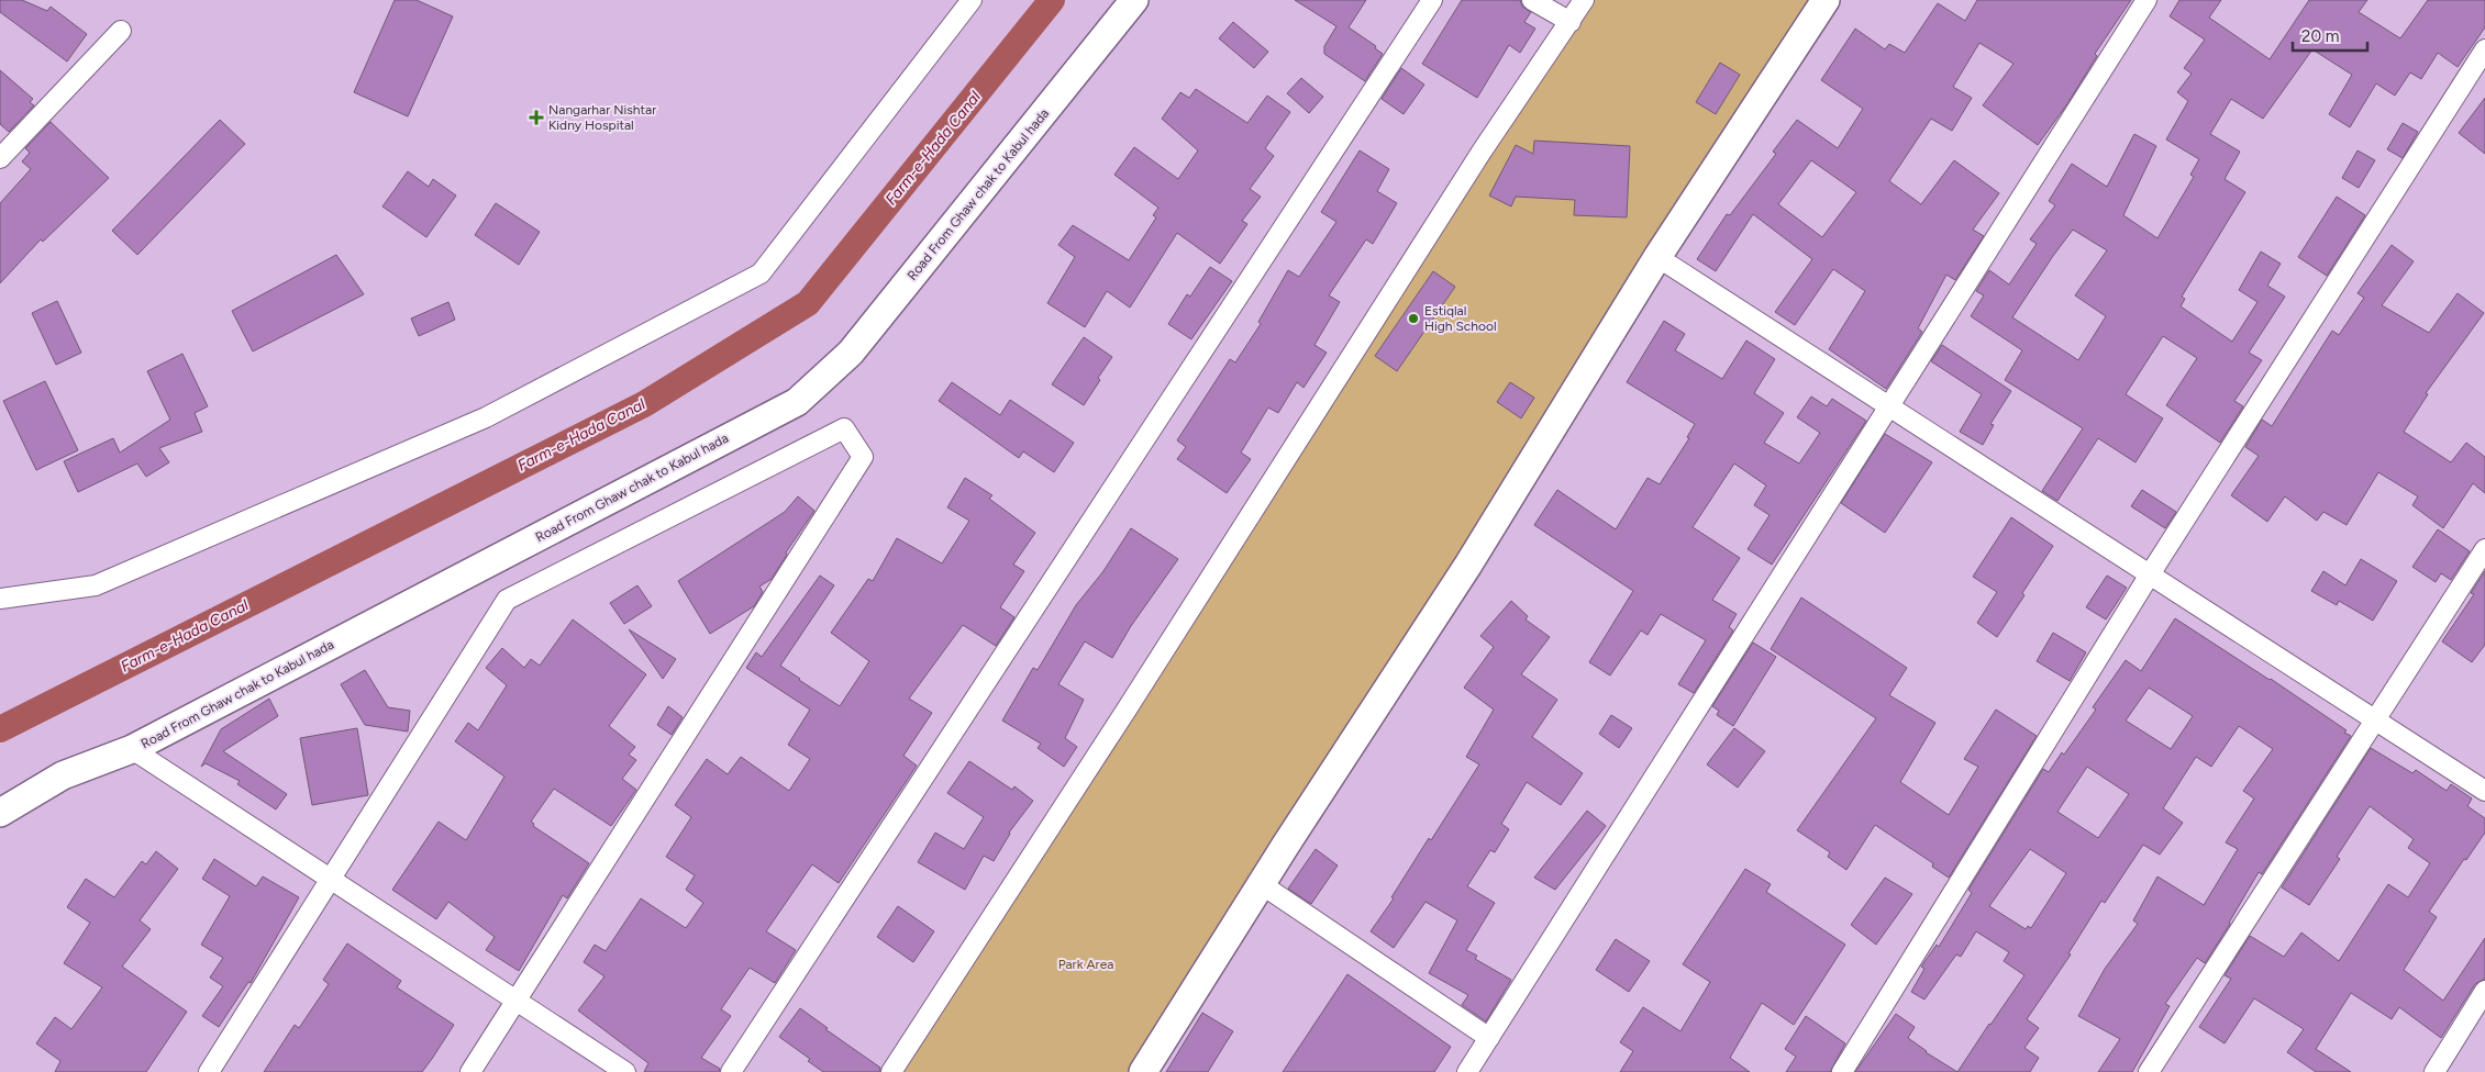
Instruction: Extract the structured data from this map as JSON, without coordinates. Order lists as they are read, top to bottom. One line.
{"streets":{"street":["Road From Ghaw chak to Kabul hada"]},"water":["Farm-e-Hada Canal"],"parks":["Park Area"],"places":{"health":["Nangarhar Nishtar Kidny Hospital"],"other":["Estiqlal High School"]},"scale_bar":"20 m"}
